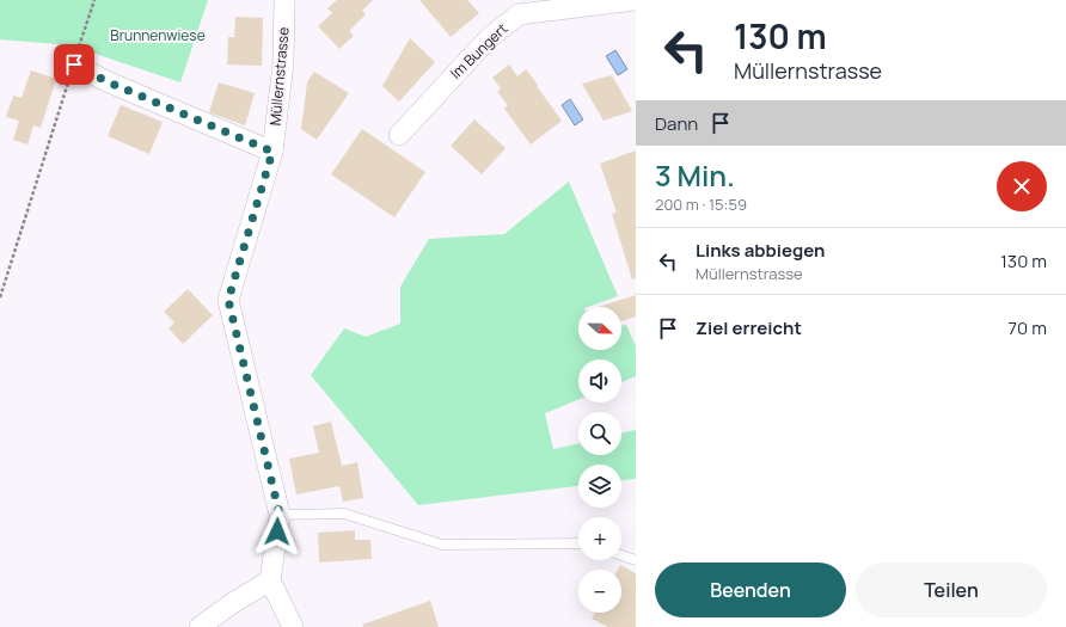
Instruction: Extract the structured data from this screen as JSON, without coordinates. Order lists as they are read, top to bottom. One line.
{"streets":{"street":["Im Bungert","Müllernstrasse"]},"parks":["Brunnenwiese"],"north":"right","page":{"turn":["130 m","Müllernstrasse"],"then":"Dann","heading":["3 Min.","200 m · 15:59"],"list":[{"name":"Links abbiegen","note":"Müllernstrasse","value":"130 m"},{"name":"Ziel erreicht","value":"70 m"}],"map_buttons":["+","−"],"buttons":["Beenden","Teilen"]}}
